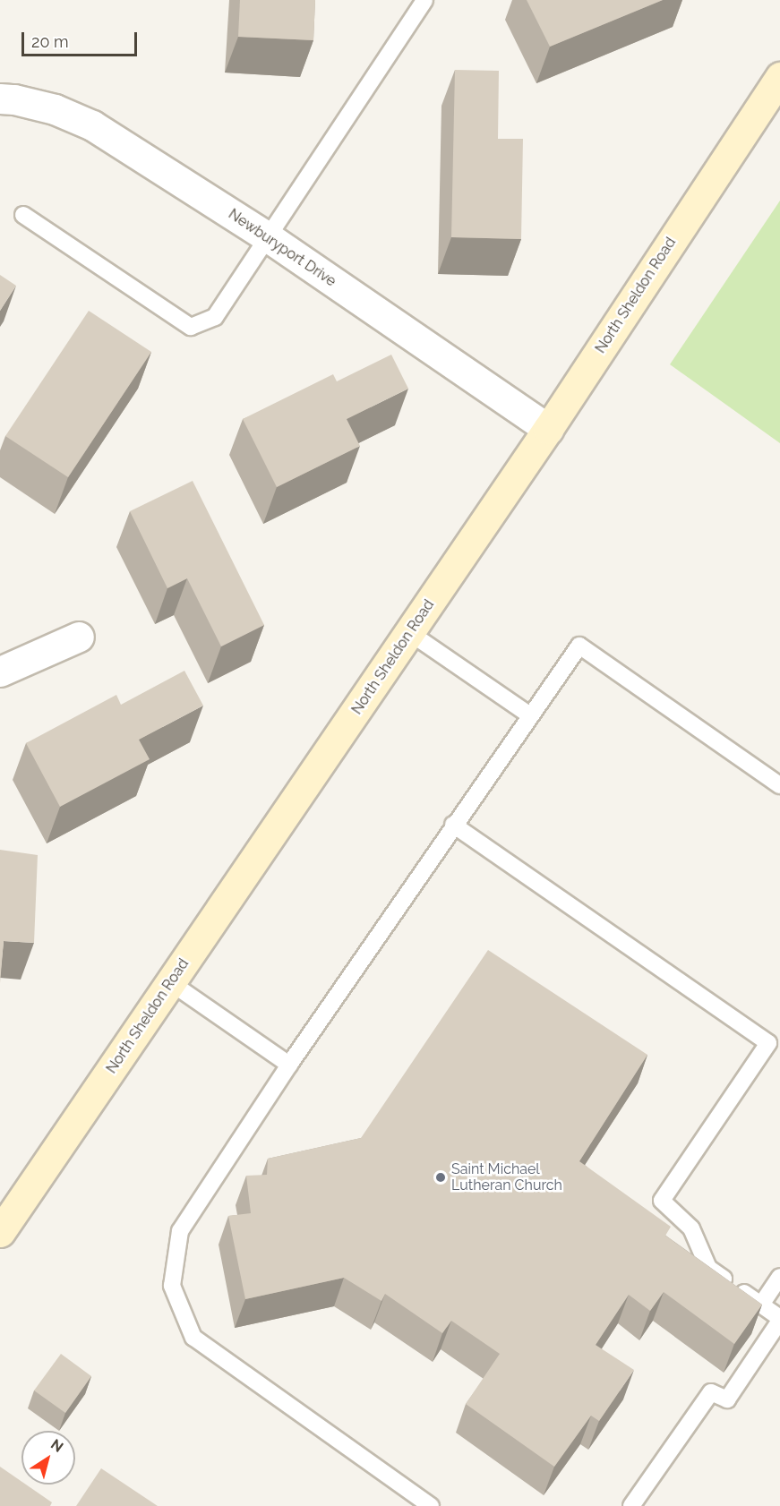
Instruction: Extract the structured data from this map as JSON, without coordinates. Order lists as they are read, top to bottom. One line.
{"streets":{"street":["Newburyport Drive","North Sheldon Road"]},"crossings":[["Newburyport Drive","North Sheldon Road"]],"places":["Saint Michael Lutheran Church"],"scale_bar":"20 m","north":"top right"}
